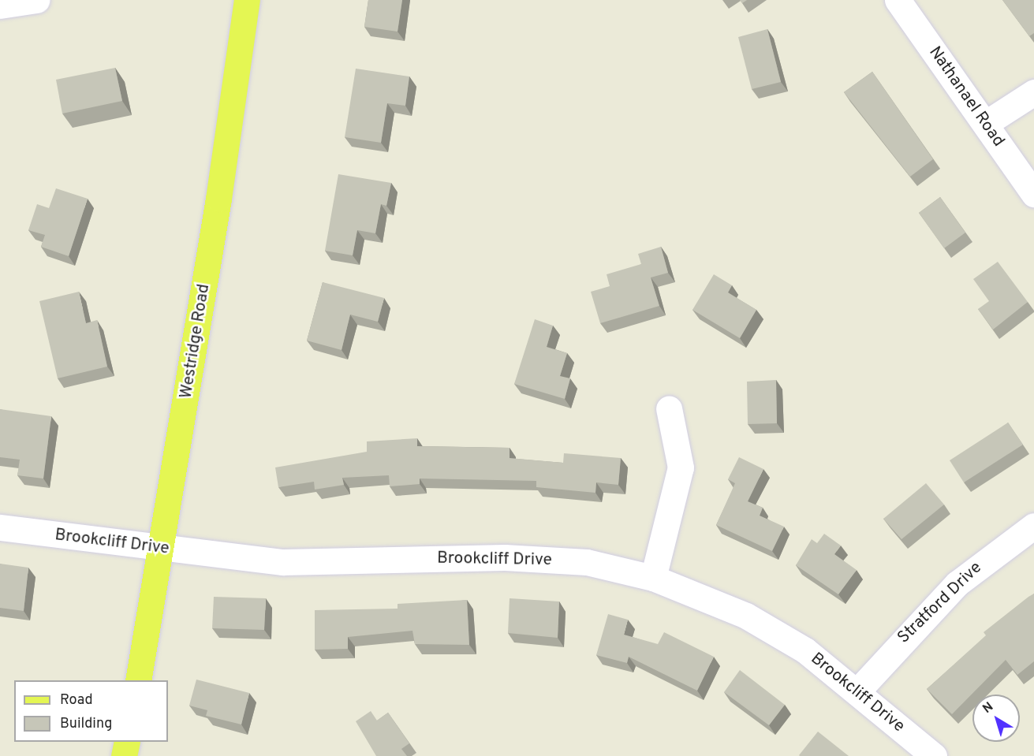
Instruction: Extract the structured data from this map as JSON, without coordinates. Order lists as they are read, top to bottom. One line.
{"streets":{"main road":["Westridge Road"],"street":["Nathanael Road","Brookcliff Drive","Stratford Drive"]},"crossings":[["Westridge Road","Brookcliff Drive"],["Brookcliff Drive","Stratford Drive"]],"legend":["Road","Building"],"north":"top left"}
